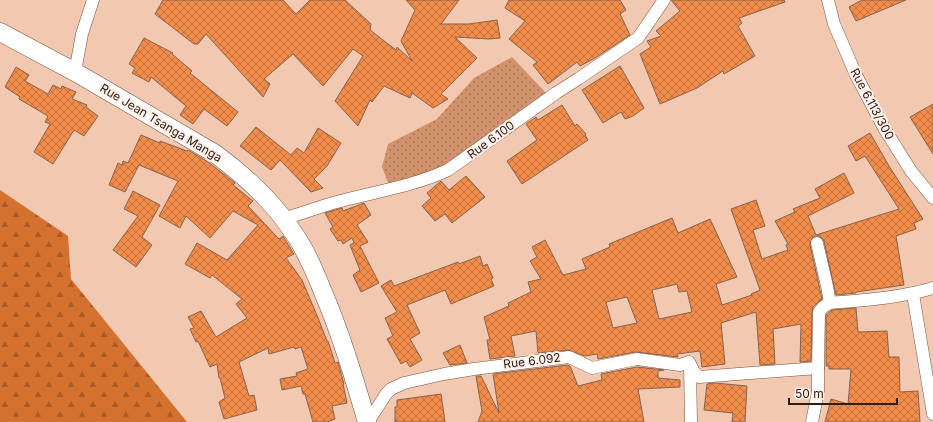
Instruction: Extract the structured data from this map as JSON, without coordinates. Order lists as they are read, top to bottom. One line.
{"streets":{"street":["Rue 6.113/300","Rue Jean Tsanga Manga","Rue 6.100","Rue 6.092"]},"crossings":[["Rue Jean Tsanga Manga","Rue 6.100"],["Rue Jean Tsanga Manga","Rue 6.092"]],"scale_bar":"50 m"}
